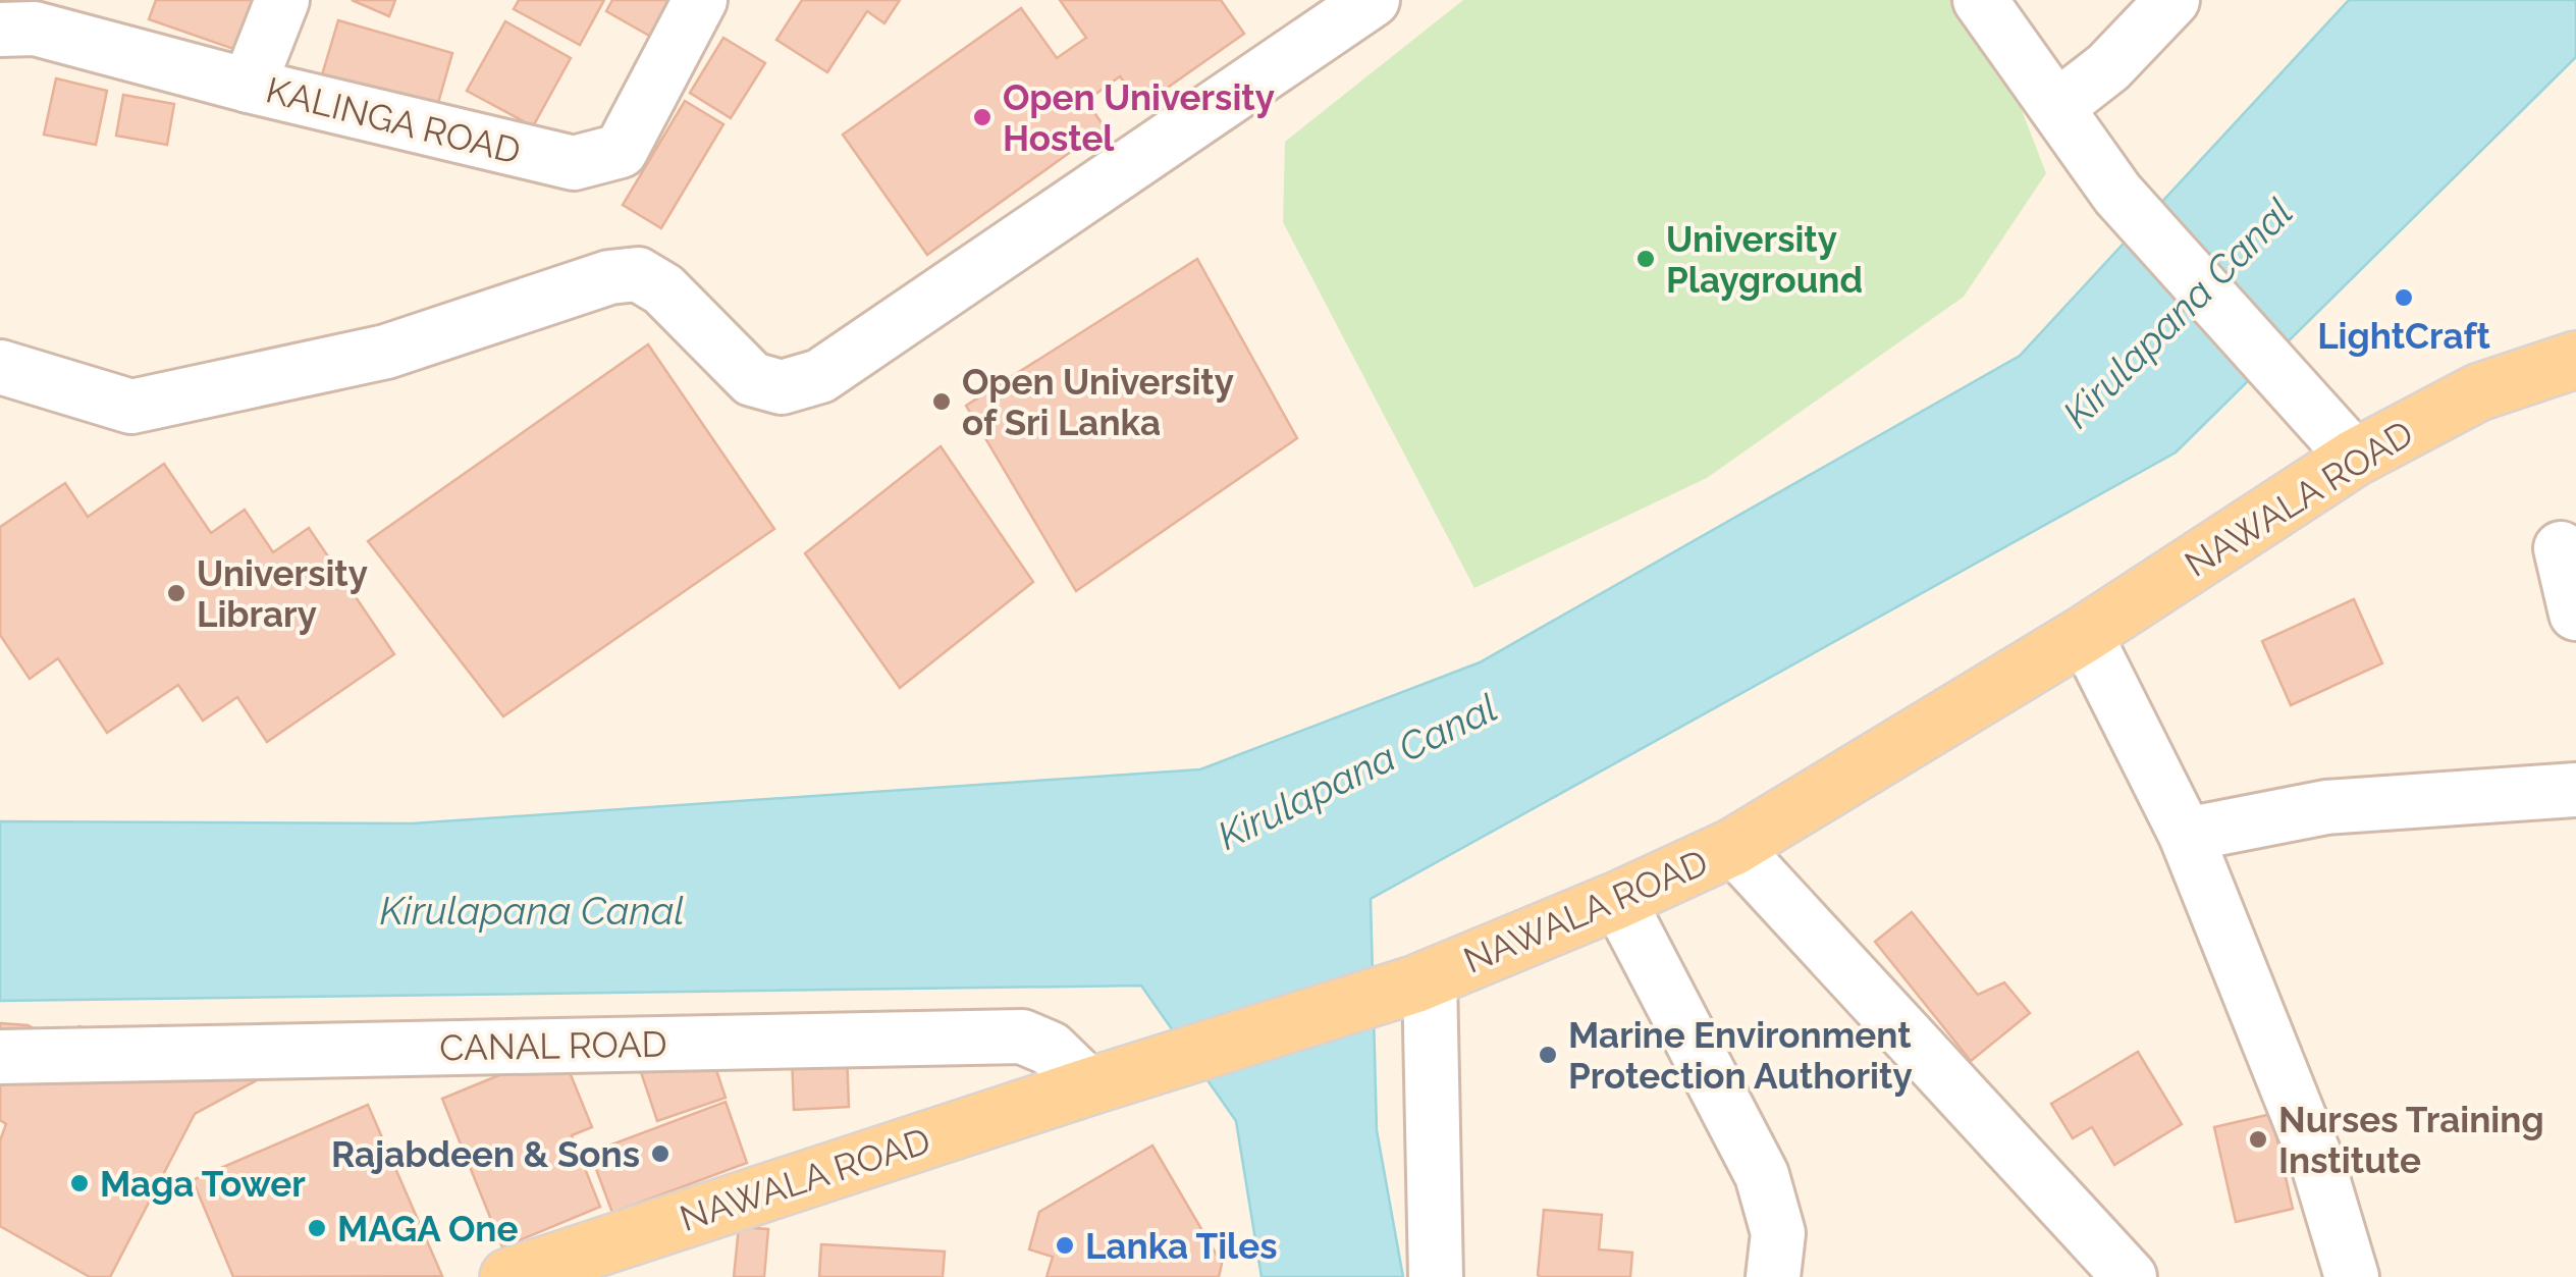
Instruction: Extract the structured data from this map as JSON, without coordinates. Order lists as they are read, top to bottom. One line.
{"streets":{"main road":["NAWALA ROAD"],"street":["KALINGA ROAD","CANAL ROAD"]},"crossings":[["NAWALA ROAD","CANAL ROAD"]],"water":["Kirulapana Canal"],"places":["Open University Hostel","University Playground","LightCraft","Open University of Sri Lanka","University Library","Marine Environment Protection Authority","Nurses Training Institute","Rajabdeen & Sons","Maga Tower","MAGA One","Lanka Tiles"]}
